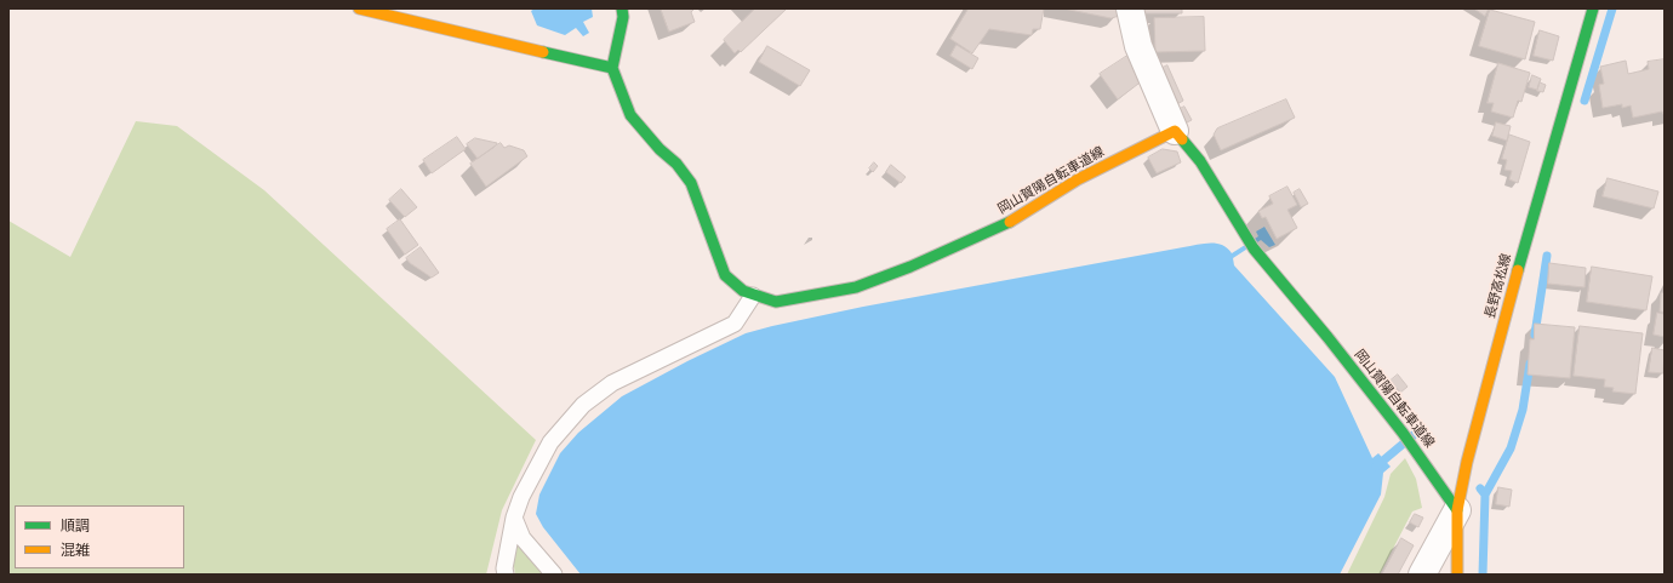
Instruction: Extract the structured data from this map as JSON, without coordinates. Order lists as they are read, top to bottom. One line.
{"streets":{"main road":["岡山賀陽自転車道線","長野高松線"]},"crossings":[["岡山賀陽自転車道線","長野高松線"]],"legend":["順調","混雑"]}
